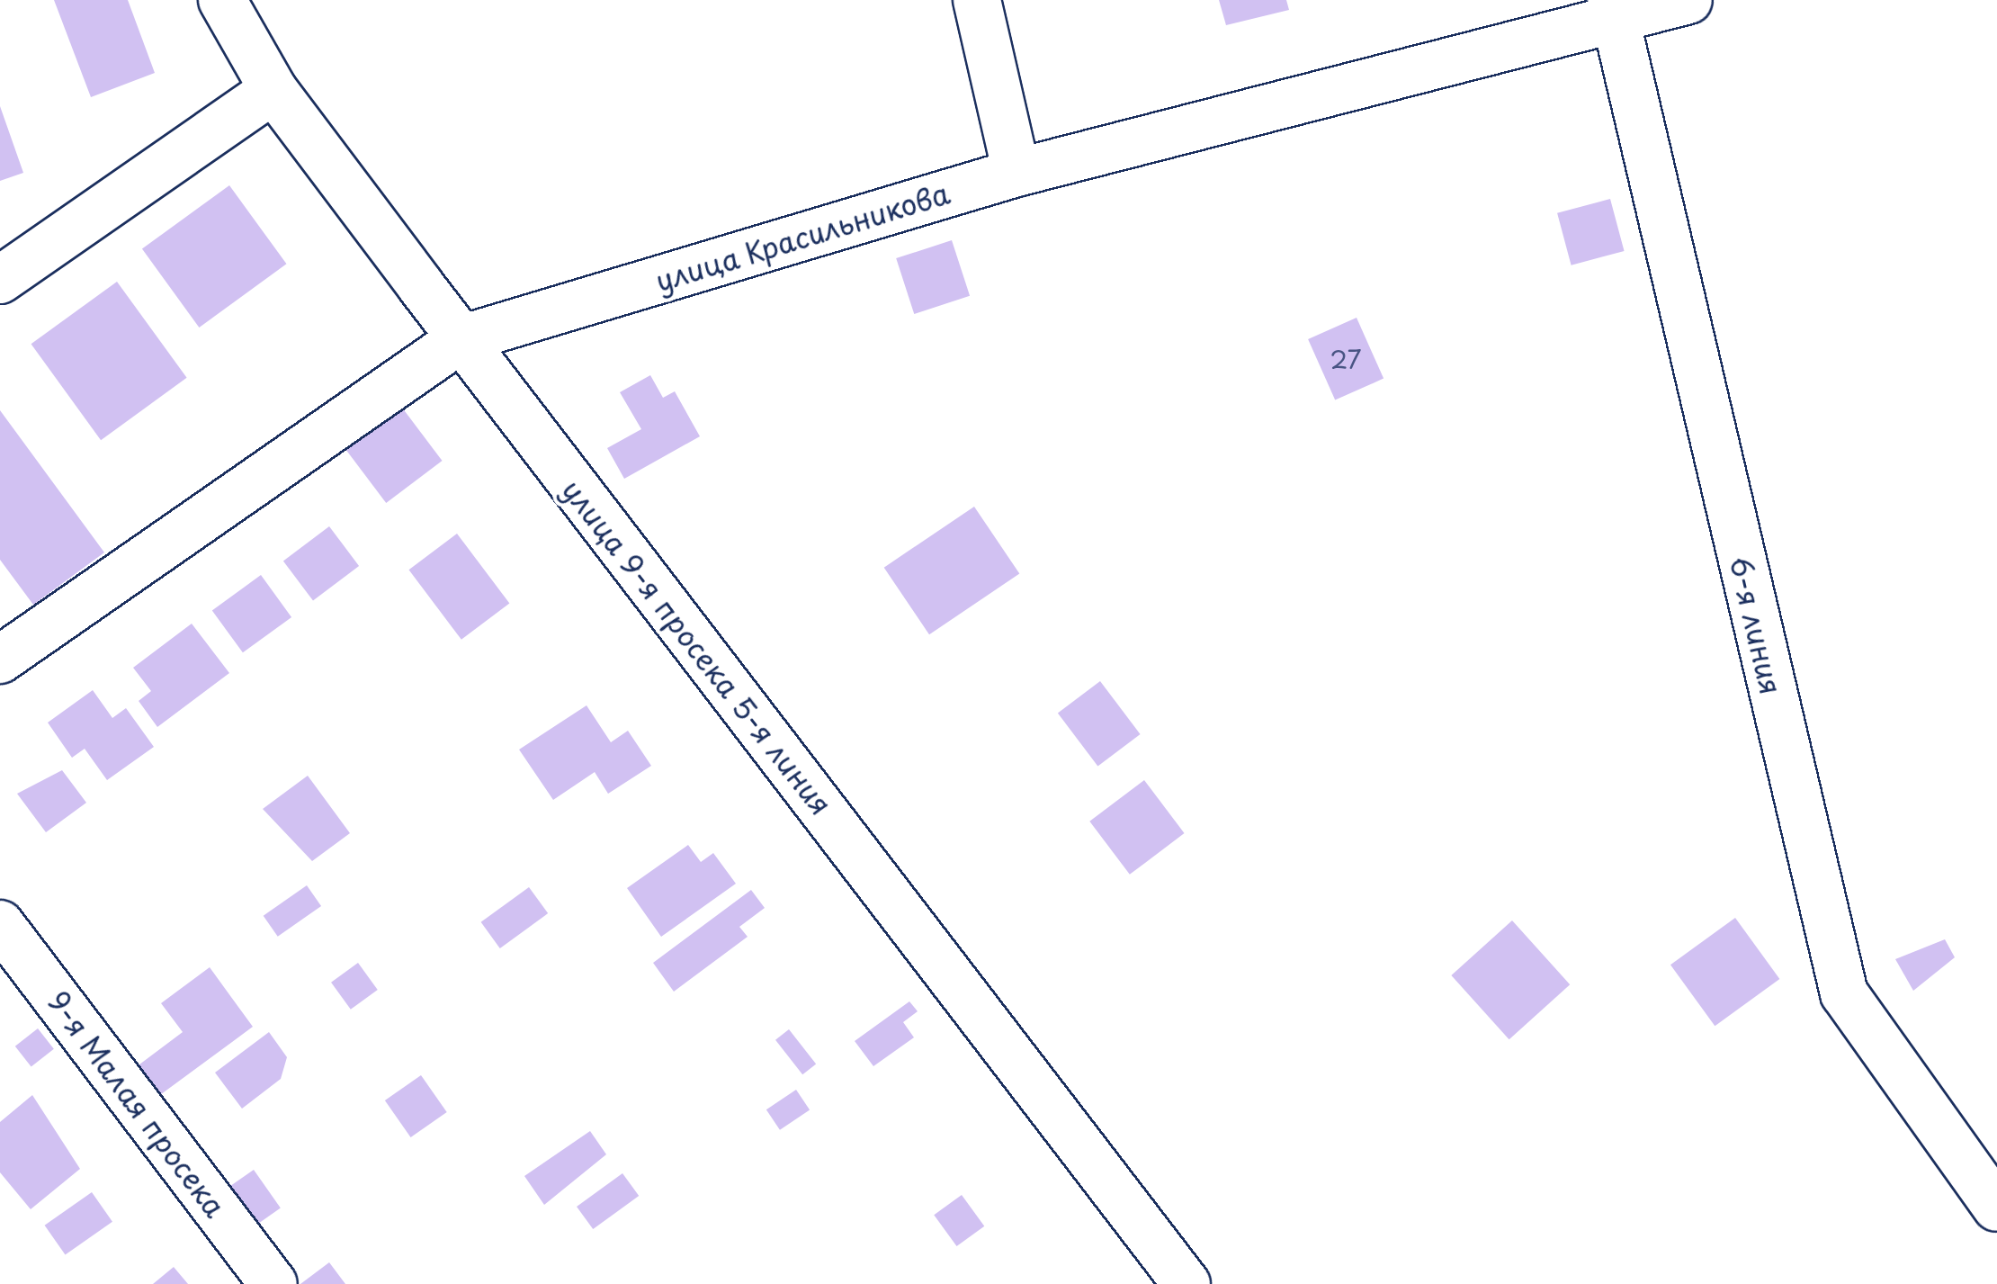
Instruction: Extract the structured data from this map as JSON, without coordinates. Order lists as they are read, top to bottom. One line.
{"streets":{"street":["улица Красильникова","6-я линия","улица 9-я просека 5-я линия","9-я Малая просека"]},"crossings":[["улица Красильникова","6-я линия"],["улица Красильникова","улица 9-я просека 5-я линия"]],"house_numbers":["27"]}
